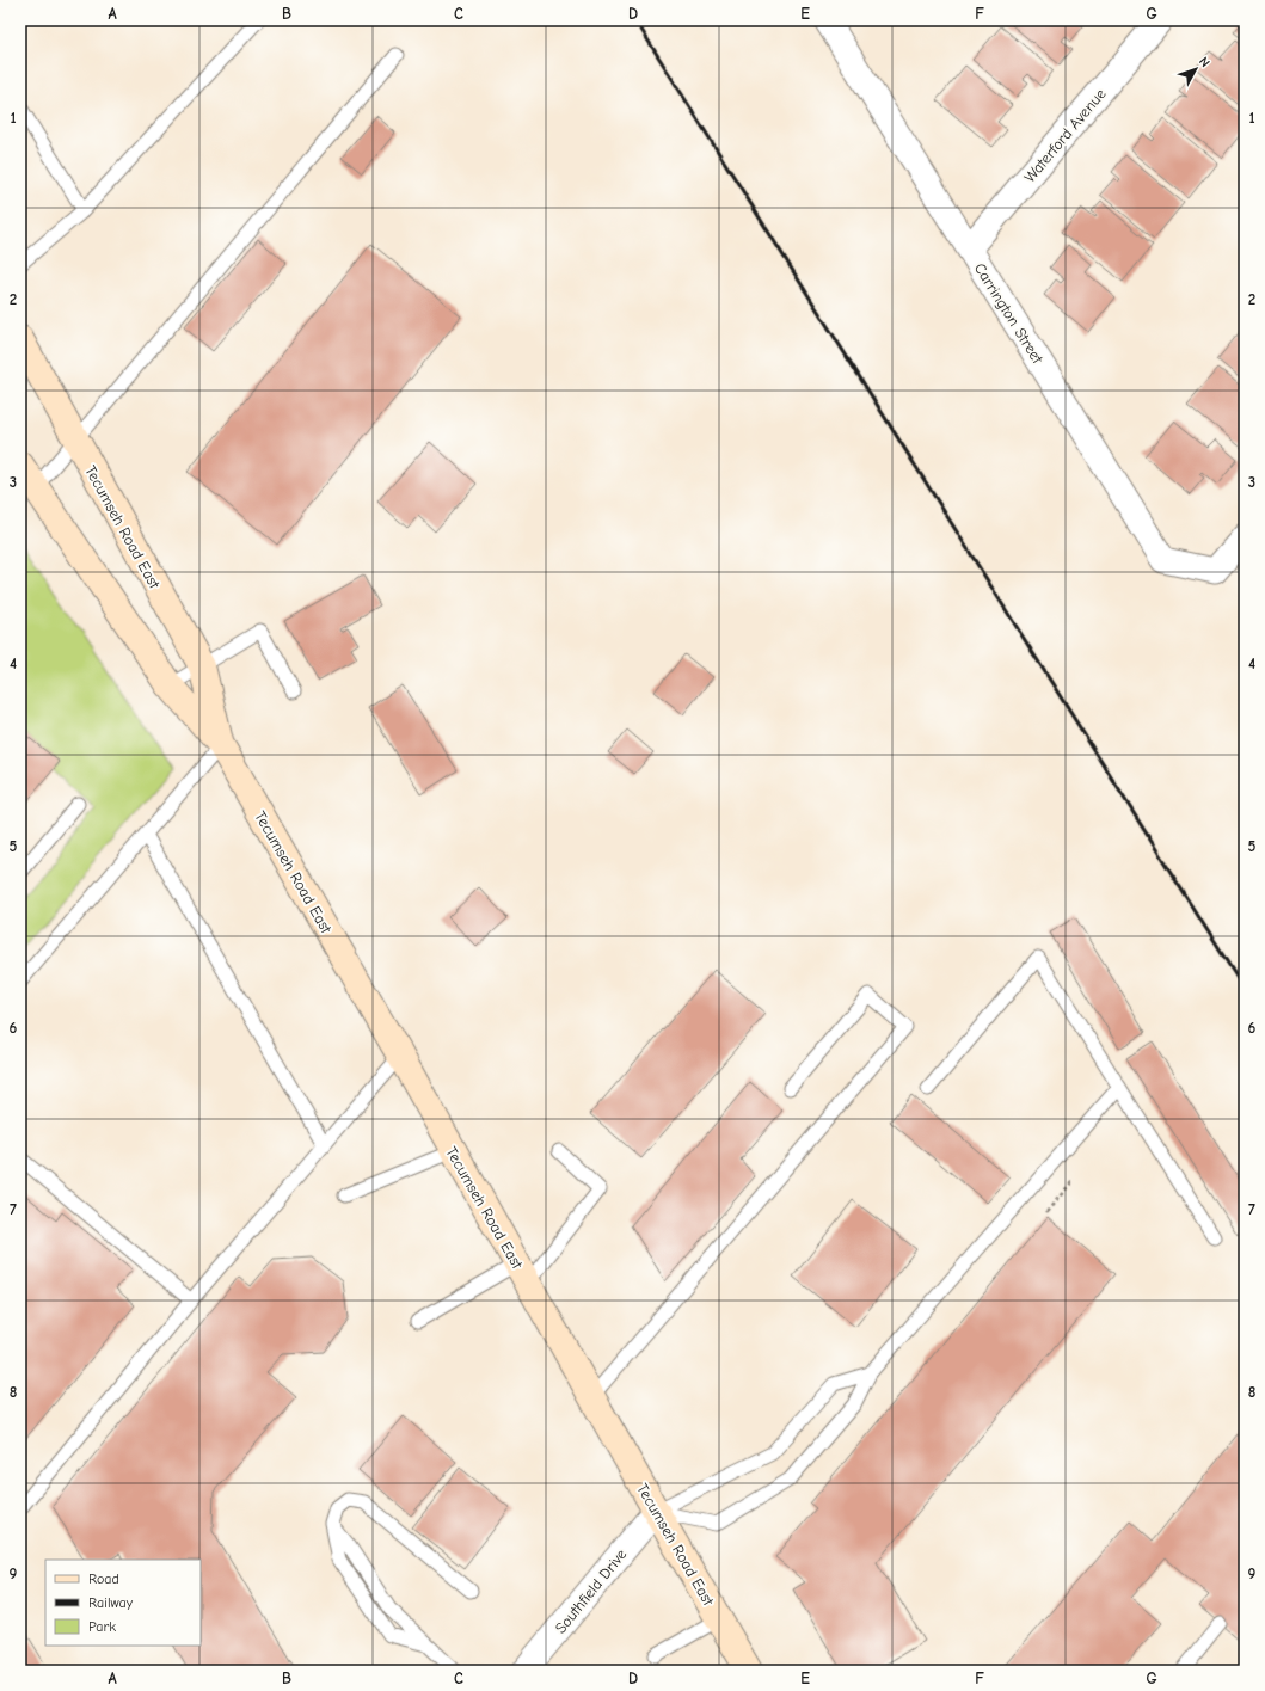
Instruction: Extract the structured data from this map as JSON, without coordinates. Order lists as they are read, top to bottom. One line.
{"streets":{"main road":["Tecumseh Road East"],"street":["Waterford Avenue","Carrington Street","Southfield Drive"]},"crossings":[["Waterford Avenue","Carrington Street"],["Tecumseh Road East","Southfield Drive"]],"legend":["Road","Railway","Park"],"north":"top right","grid":{"columns":["A","B","C","D","E","F","G"],"rows":["1","2","3","4","5","6","7","8","9"]}}
